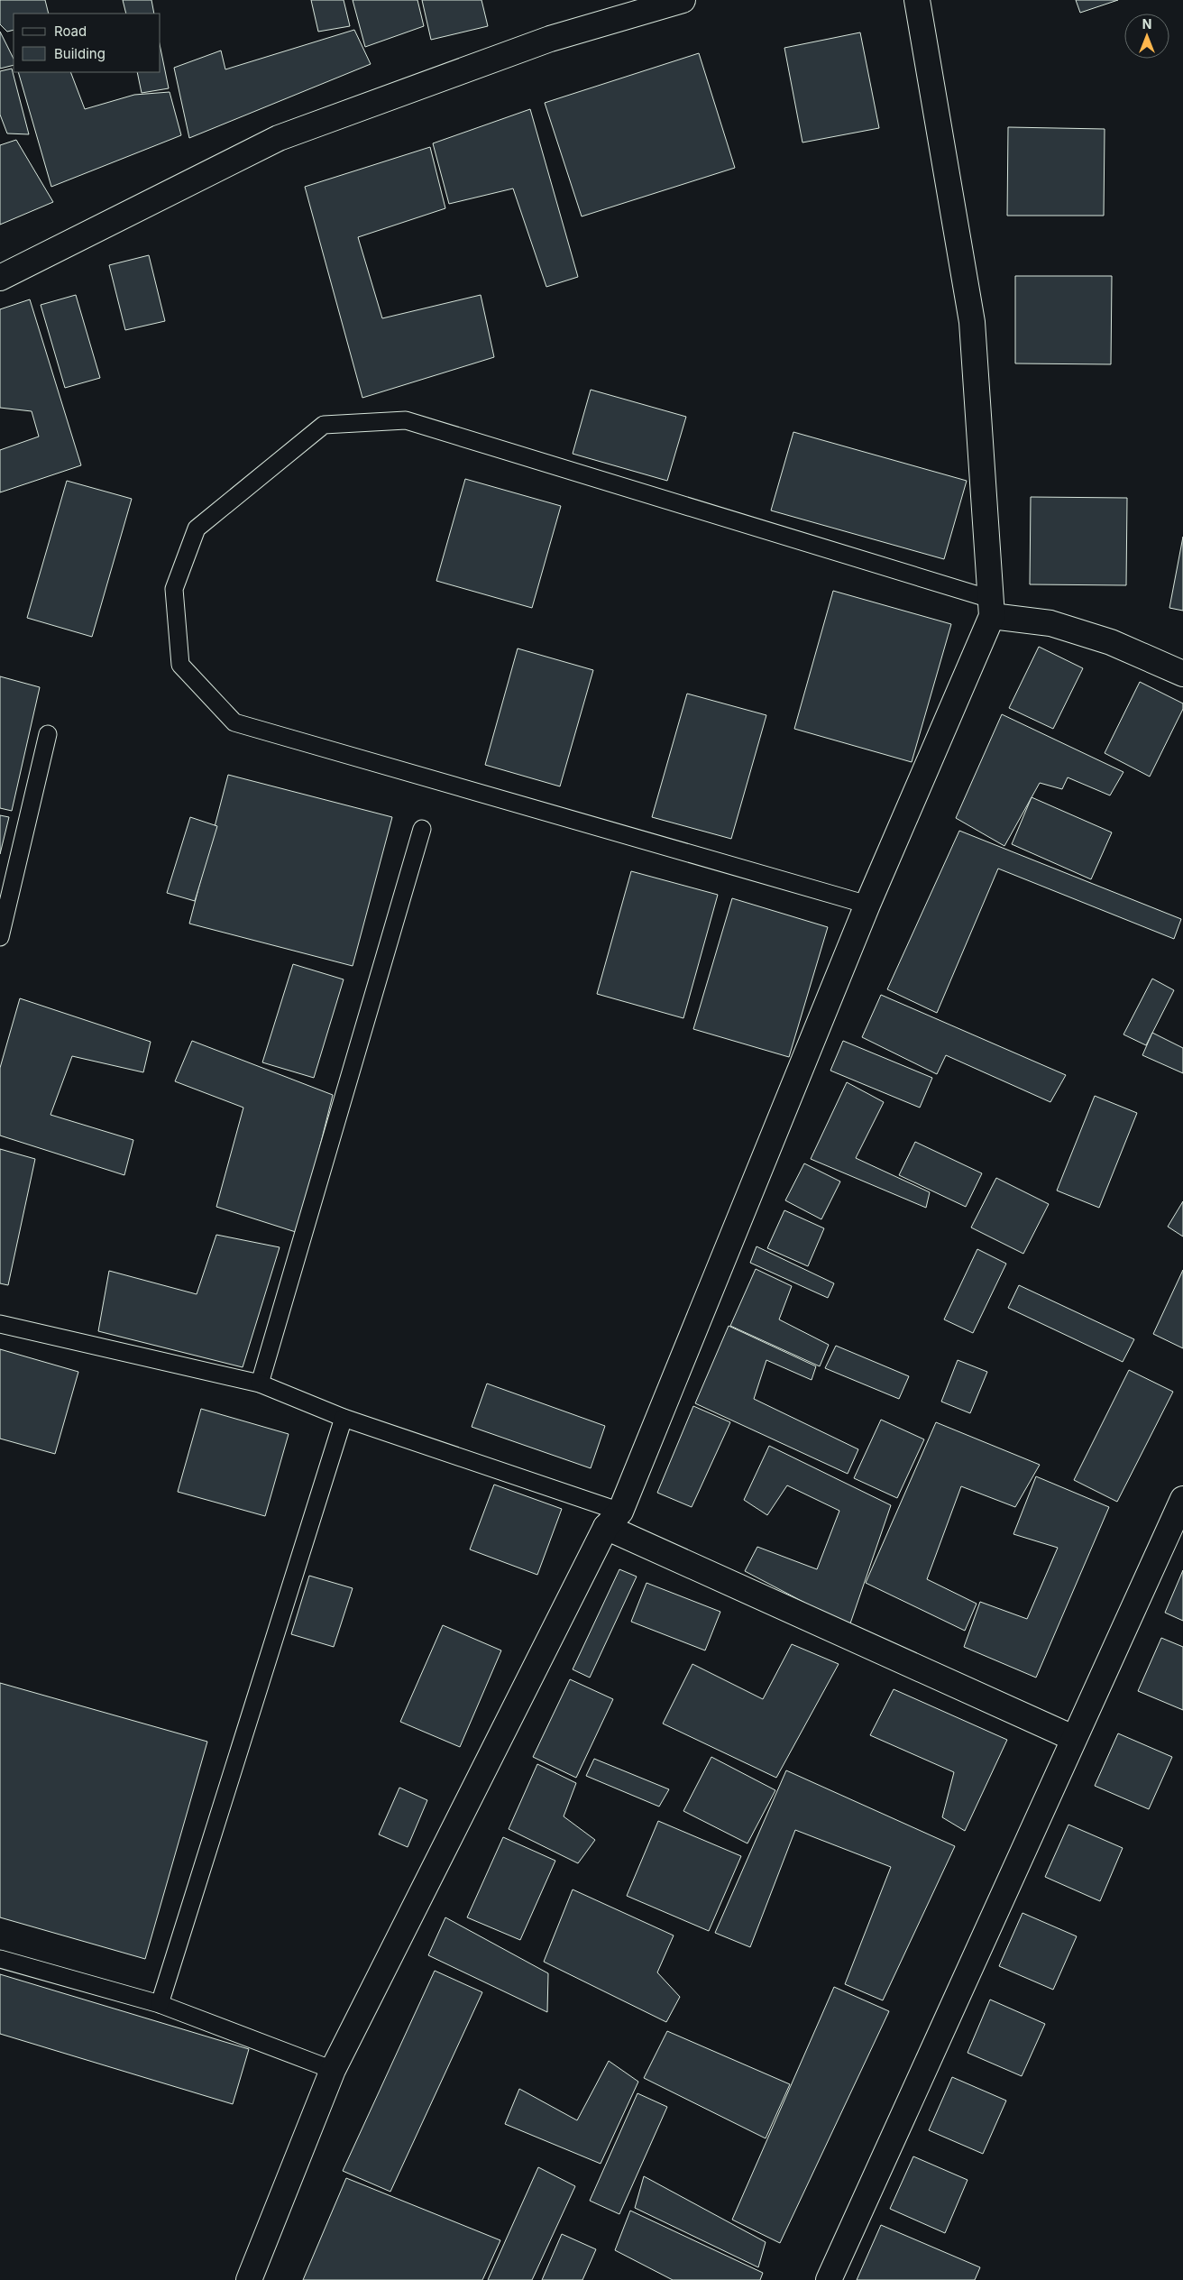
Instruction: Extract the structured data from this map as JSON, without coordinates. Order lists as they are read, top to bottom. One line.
{"legend":["Road","Building"],"north":"top"}
